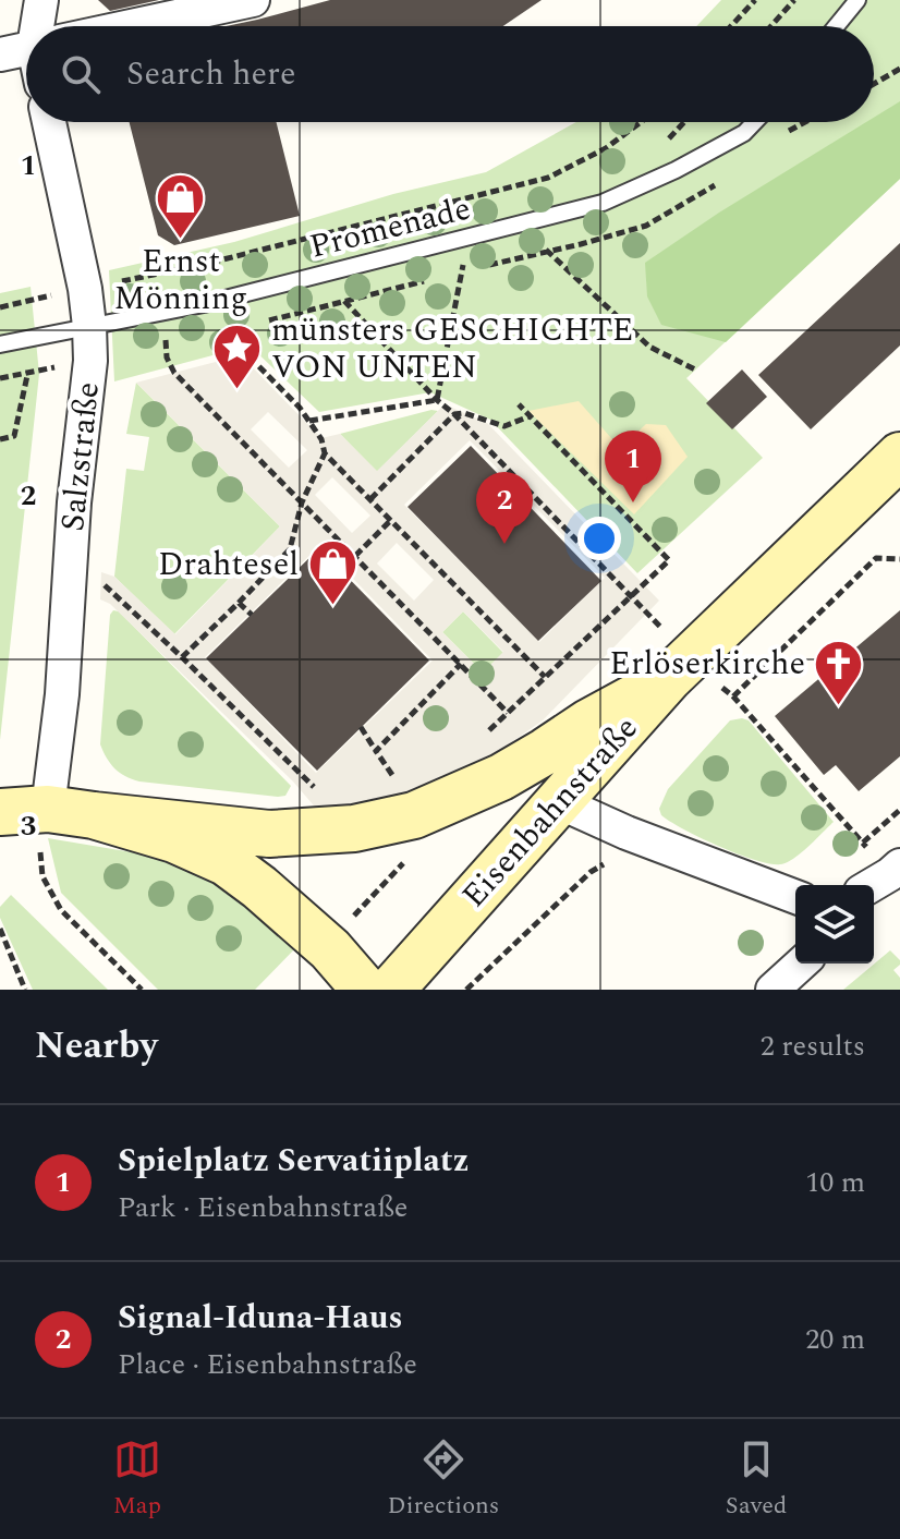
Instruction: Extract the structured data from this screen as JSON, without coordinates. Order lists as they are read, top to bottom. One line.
{"streets":{"main road":["Eisenbahnstraße"],"street":["Salzstraße"],"lane":["Promenade"]},"crossings":[["Promenade","Salzstraße"]],"places":{"shop":["Ernst Mönning","Drahtesel"],"place":["münsters GESCHICHTE VON UNTEN"],"church":["Erlöserkirche"]},"page":{"search":"Search here","pins":["1","2"],"heading":["Nearby","2 results"],"list":[{"mark":"1","name":"Spielplatz Servatiiplatz","note":"Park · Eisenbahnstraße","value":"10 m"},{"mark":"2","name":"Signal-Iduna-Haus","note":"Place · Eisenbahnstraße","value":"20 m"}],"nav":["Map","Directions","Saved"]},"grid":{"rows":["1","2","3"]}}
